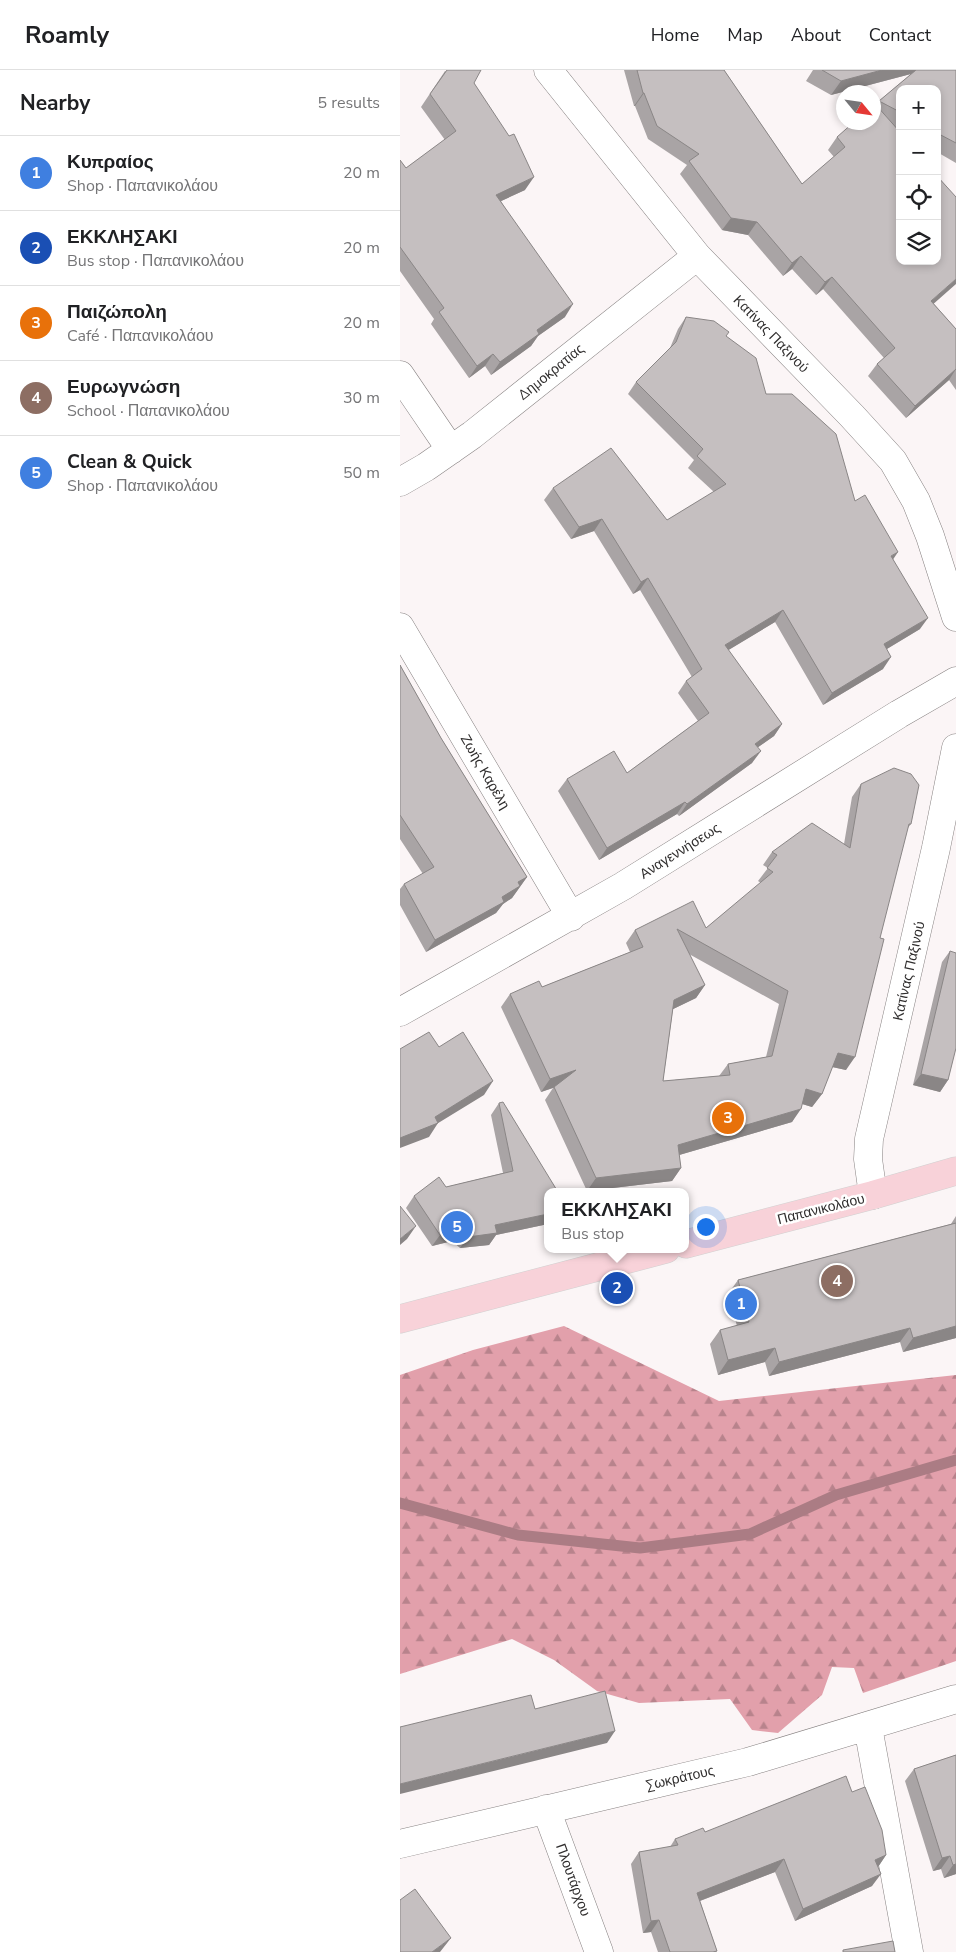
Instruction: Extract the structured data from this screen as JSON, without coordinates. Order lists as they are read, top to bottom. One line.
{"streets":{"main road":["Παπανικολάου"],"street":["Κατίνας Παξινού","Δημοκρατίας","Ζωής Καρέλη","Αναγεννήσεως","Σωκράτους","Πλουτάρχου"]},"crossings":[["Κατίνας Παξινού","Δημοκρατίας"],["Κατίνας Παξινού","Παπανικολάου"],["Ζωής Καρέλη","Αναγεννήσεως"],["Σωκράτους","Πλουτάρχου"]],"north":"bottom right","page":{"header":"Roamly","nav":["Home","Map","About","Contact"],"heading":["Nearby","5 results"],"map_buttons":["+","−"],"list":[{"mark":"1","name":"Κυπραίος","note":"Shop · Παπανικολάου","value":"20 m"},{"mark":"2","name":"ΕΚΚΛΗΣΑΚΙ","note":"Bus stop · Παπανικολάου","value":"20 m"},{"mark":"3","name":"Παιζώπολη","note":"Café · Παπανικολάου","value":"20 m"},{"mark":"4","name":"Ευρωγνώση","note":"School · Παπανικολάου","value":"30 m"},{"mark":"5","name":"Clean & Quick","note":"Shop · Παπανικολάου","value":"50 m"}],"pins":["3","5","4","2","1"],"popup":["ΕΚΚΛΗΣΑΚΙ","Bus stop"]}}
